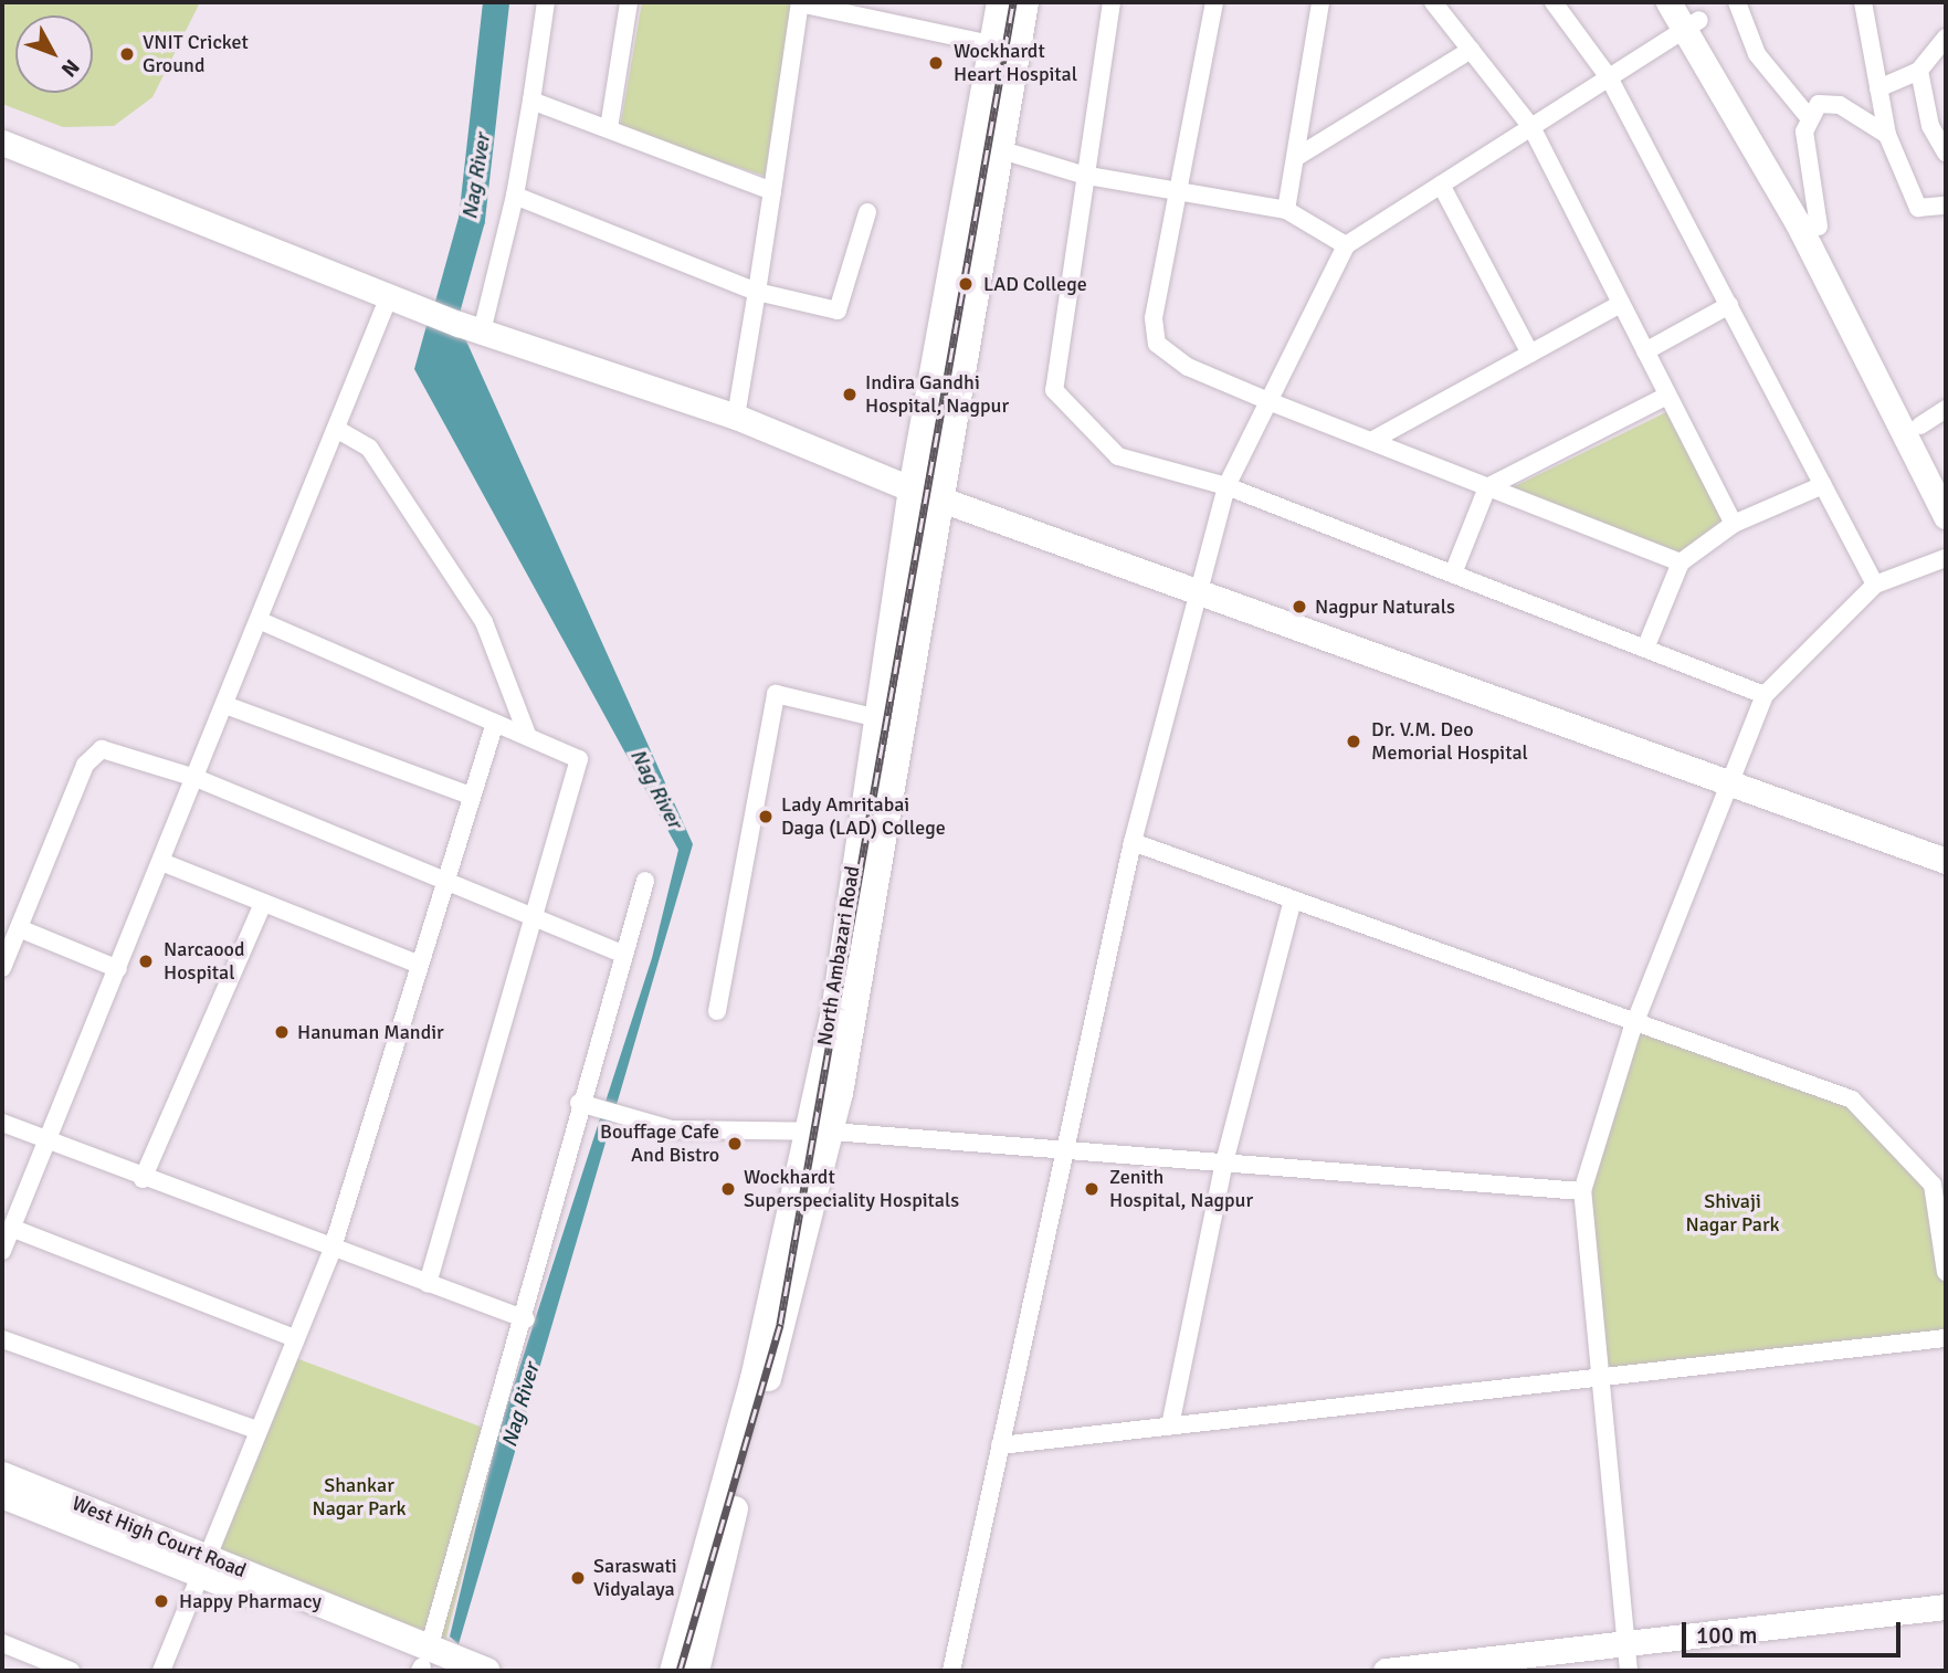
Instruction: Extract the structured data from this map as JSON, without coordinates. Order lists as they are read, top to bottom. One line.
{"streets":{"main road":["West High Court Road"],"street":["North Ambazari Road"]},"water":["Nag River"],"parks":["Shivaji Nagar Park","Shankar Nagar Park"],"places":["VNIT Cricket Ground","Wockhardt Heart Hospital","LAD College","Indira Gandhi Hospital, Nagpur","Nagpur Naturals","Dr. V.M. Deo Memorial Hospital","Lady Amritabai Daga (LAD) College","Narcaood Hospital","Hanuman Mandir","Bouffage Cafe And Bistro","Wockhardt Superspeciality Hospitals","Zenith Hospital, Nagpur","Saraswati Vidyalaya","Happy Pharmacy"],"scale_bar":"100 m","north":"bottom right"}
